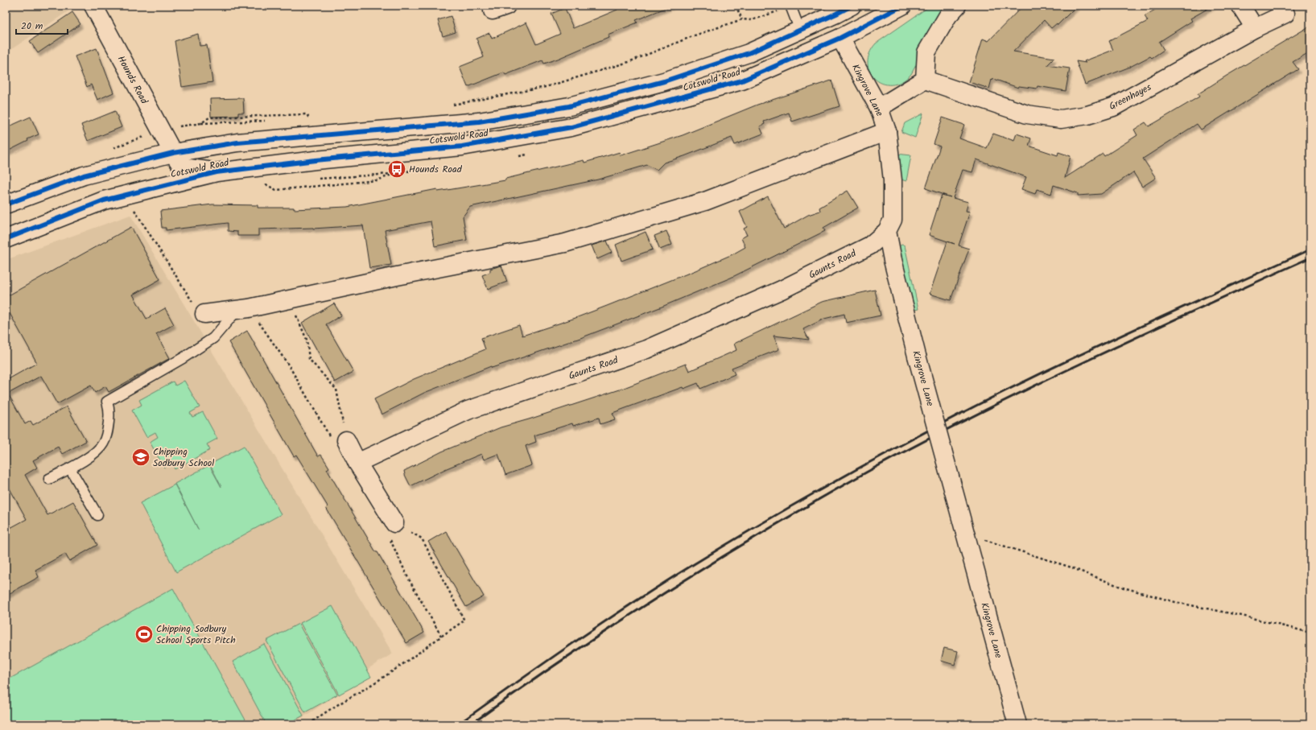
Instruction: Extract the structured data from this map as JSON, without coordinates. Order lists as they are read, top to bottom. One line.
{"streets":{"street":["Hounds Road","Cotswold Road","Kingrove Lane","Greenhayes","Gaunts Road"]},"crossings":[["Hounds Road","Cotswold Road"],["Cotswold Road","Kingrove Lane"],["Kingrove Lane","Gaunts Road"]],"places":{"bus stop":["Hounds Road"],"school or university":["Chipping Sodbury School"],"sports":["Chipping Sodbury School Sports Pitch"]},"scale_bar":"20 m"}
